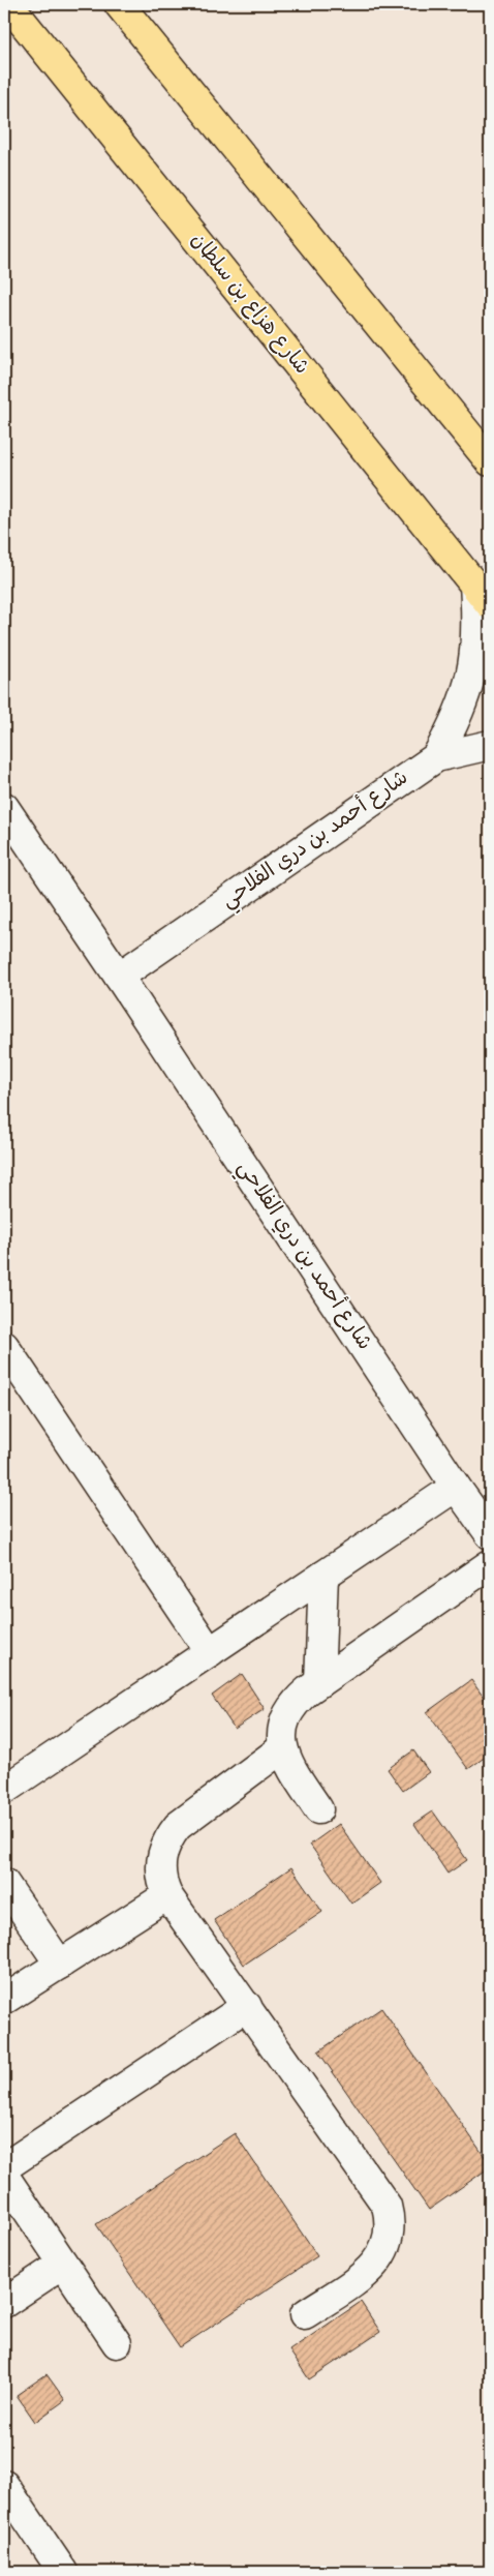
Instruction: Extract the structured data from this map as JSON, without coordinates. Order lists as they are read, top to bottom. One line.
{"streets":{"main road":["شارع هزاع بن سلطان"],"street":["شارع أحمد بن دري الفلاحي"]},"crossings":[["شارع هزاع بن سلطان","شارع أحمد بن دري الفلاحي"]]}
